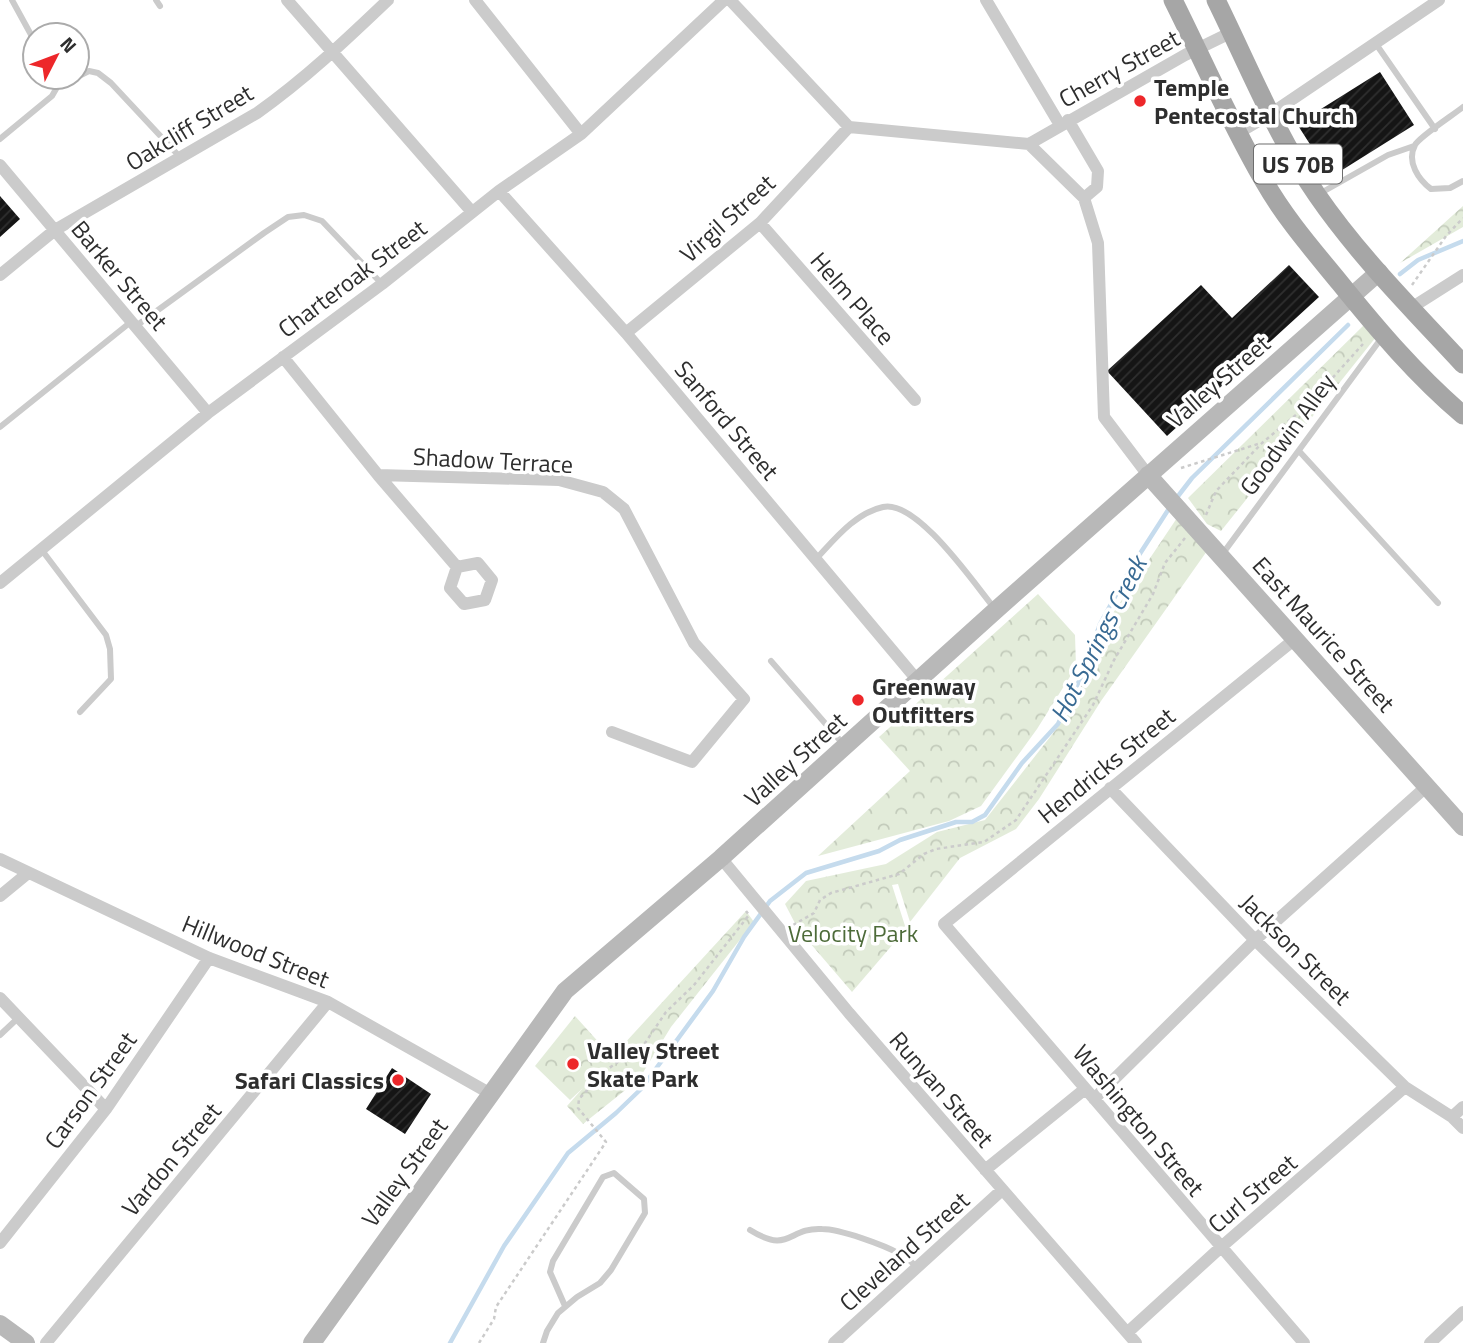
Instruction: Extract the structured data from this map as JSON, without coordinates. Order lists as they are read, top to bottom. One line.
{"streets":{"main road":["US 70B"],"street":["Cherry Street","Oakcliff Street","Virgil Street","Barker Street","Charteroak Street","Helm Place","Valley Street","Sanford Street","Shadow Terrace","East Maurice Street","Hendricks Street","Jackson Street","Hillwood Street","Runyan Street","Carson Street","Washington Street","Vardon Street","Curl Street","Cleveland Street"],"lane":["Goodwin Alley"]},"crossings":[["Cherry Street","US 70B"],["Oakcliff Street","Barker Street"],["US 70B","Valley Street"],["US 70B","Goodwin Alley"],["Virgil Street","Helm Place"],["Virgil Street","Sanford Street"],["Barker Street","Charteroak Street"],["Charteroak Street","Sanford Street"],["Valley Street","Sanford Street"],["Valley Street","East Maurice Street"],["Valley Street","Hillwood Street"],["Valley Street","Runyan Street"],["Goodwin Alley","East Maurice Street"],["East Maurice Street","Hendricks Street"],["East Maurice Street","Cleveland Street"],["Hendricks Street","Jackson Street"],["Hendricks Street","Washington Street"],["Jackson Street","Curl Street"],["Jackson Street","Cleveland Street"],["Hillwood Street","Carson Street"],["Hillwood Street","Vardon Street"],["Runyan Street","Curl Street"],["Runyan Street","Cleveland Street"],["Washington Street","Curl Street"],["Washington Street","Cleveland Street"]],"water":["Hot Springs Creek"],"parks":["Velocity Park"],"places":["Temple Pentecostal Church","Greenway Outfitters","Valley Street Skate Park","Safari Classics"],"north":"top right"}
